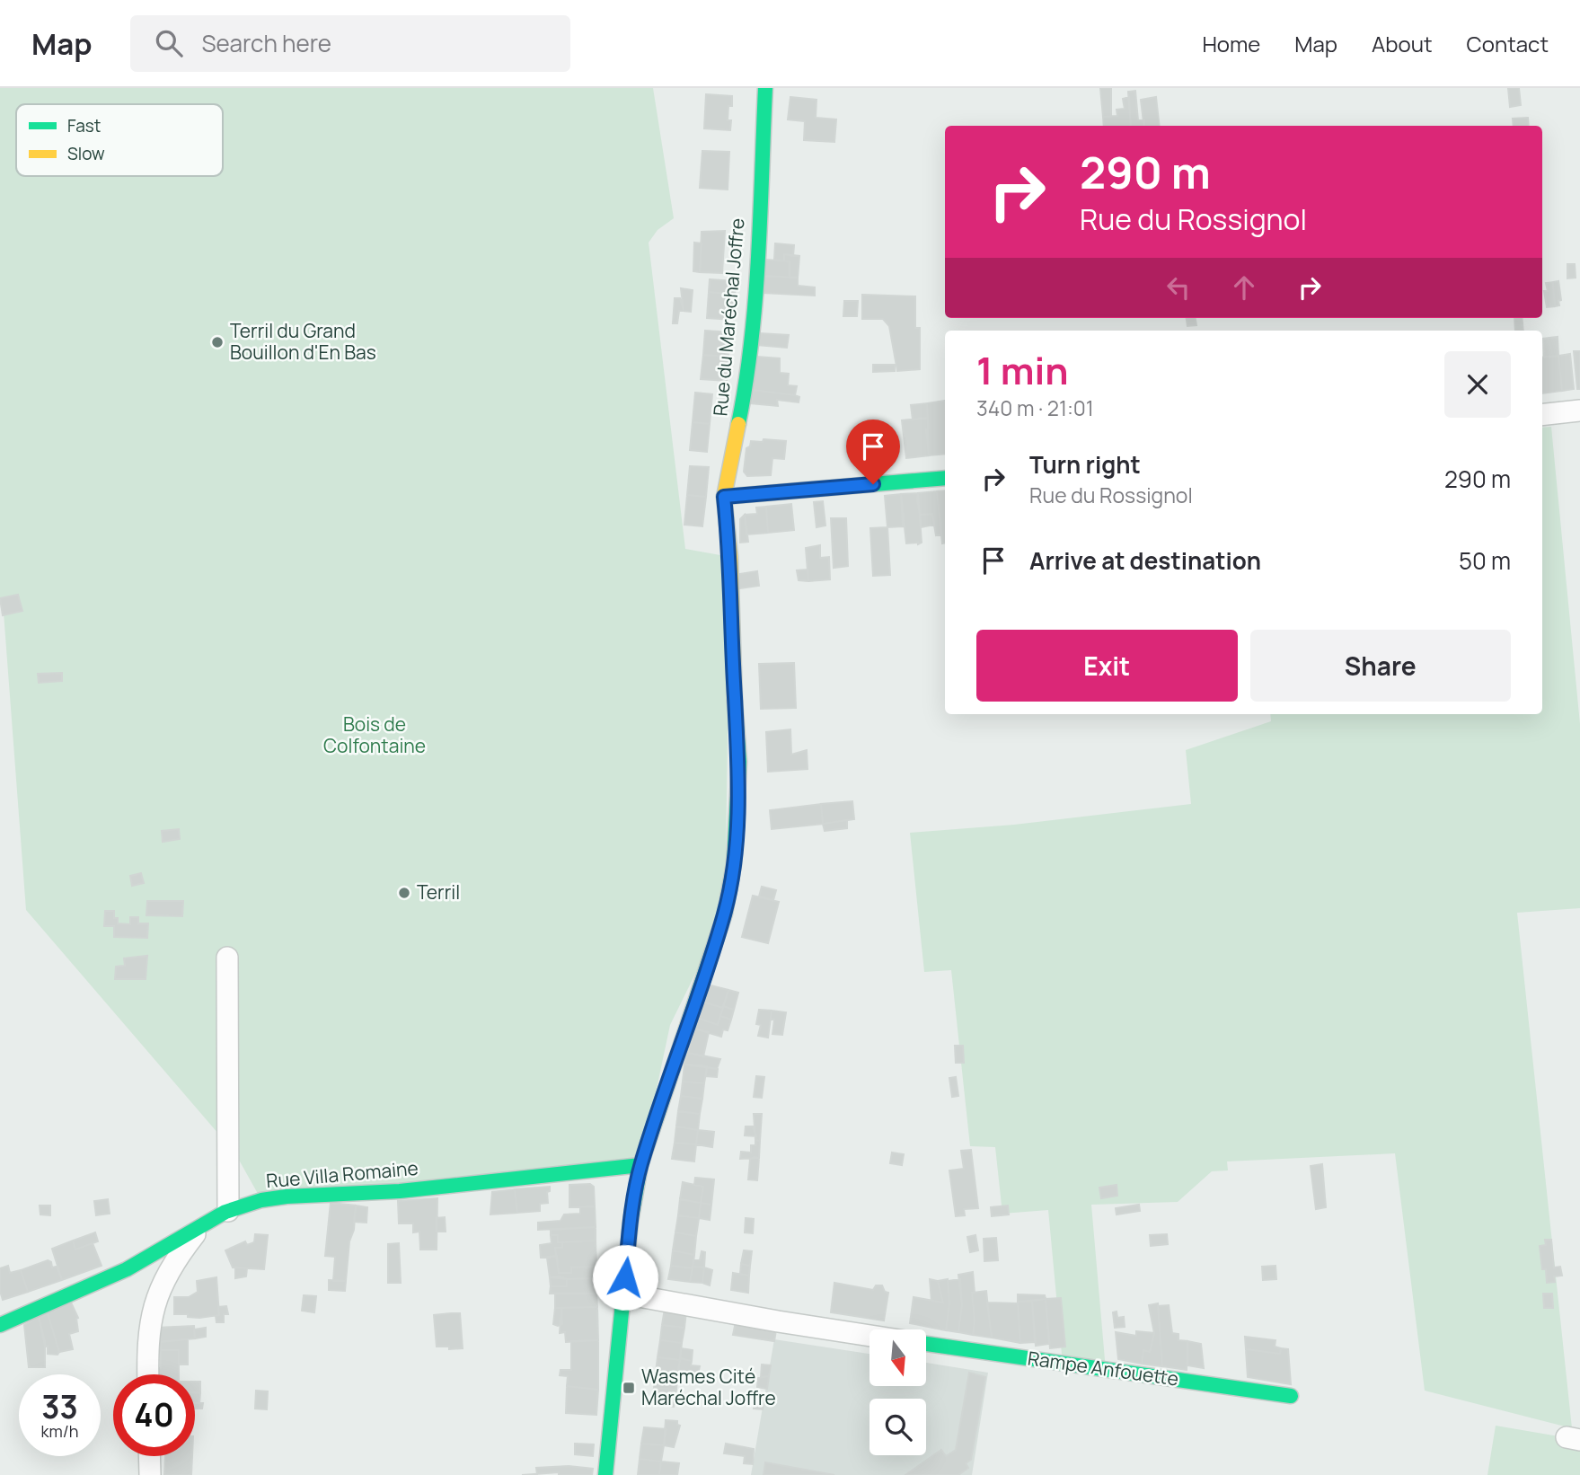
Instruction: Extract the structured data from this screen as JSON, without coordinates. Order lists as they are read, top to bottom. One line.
{"streets":{"street":["Rue du Maréchal Joffre","Rue Villa Romaine","Rampe Anfouette"]},"crossings":[["Rue du Maréchal Joffre","Rue Villa Romaine"]],"parks":["Bois de Colfontaine"],"places":{"other":["Terril du Grand Bouillon d'En Bas","Terril"],"transit":["Wasmes Cité Maréchal Joffre"]},"legend":["Fast","Slow"],"north":"bottom","page":{"header":"Map","search":"Search here","nav":["Home","Map","About","Contact"],"turn":["290 m","Rue du Rossignol"],"heading":["1 min","340 m · 21:01"],"list":[{"name":"Turn right","note":"Rue du Rossignol","value":"290 m"},{"name":"Arrive at destination","value":"50 m"}],"buttons":["Exit","Share"],"speed":"33 km/h","limit":"40"}}
